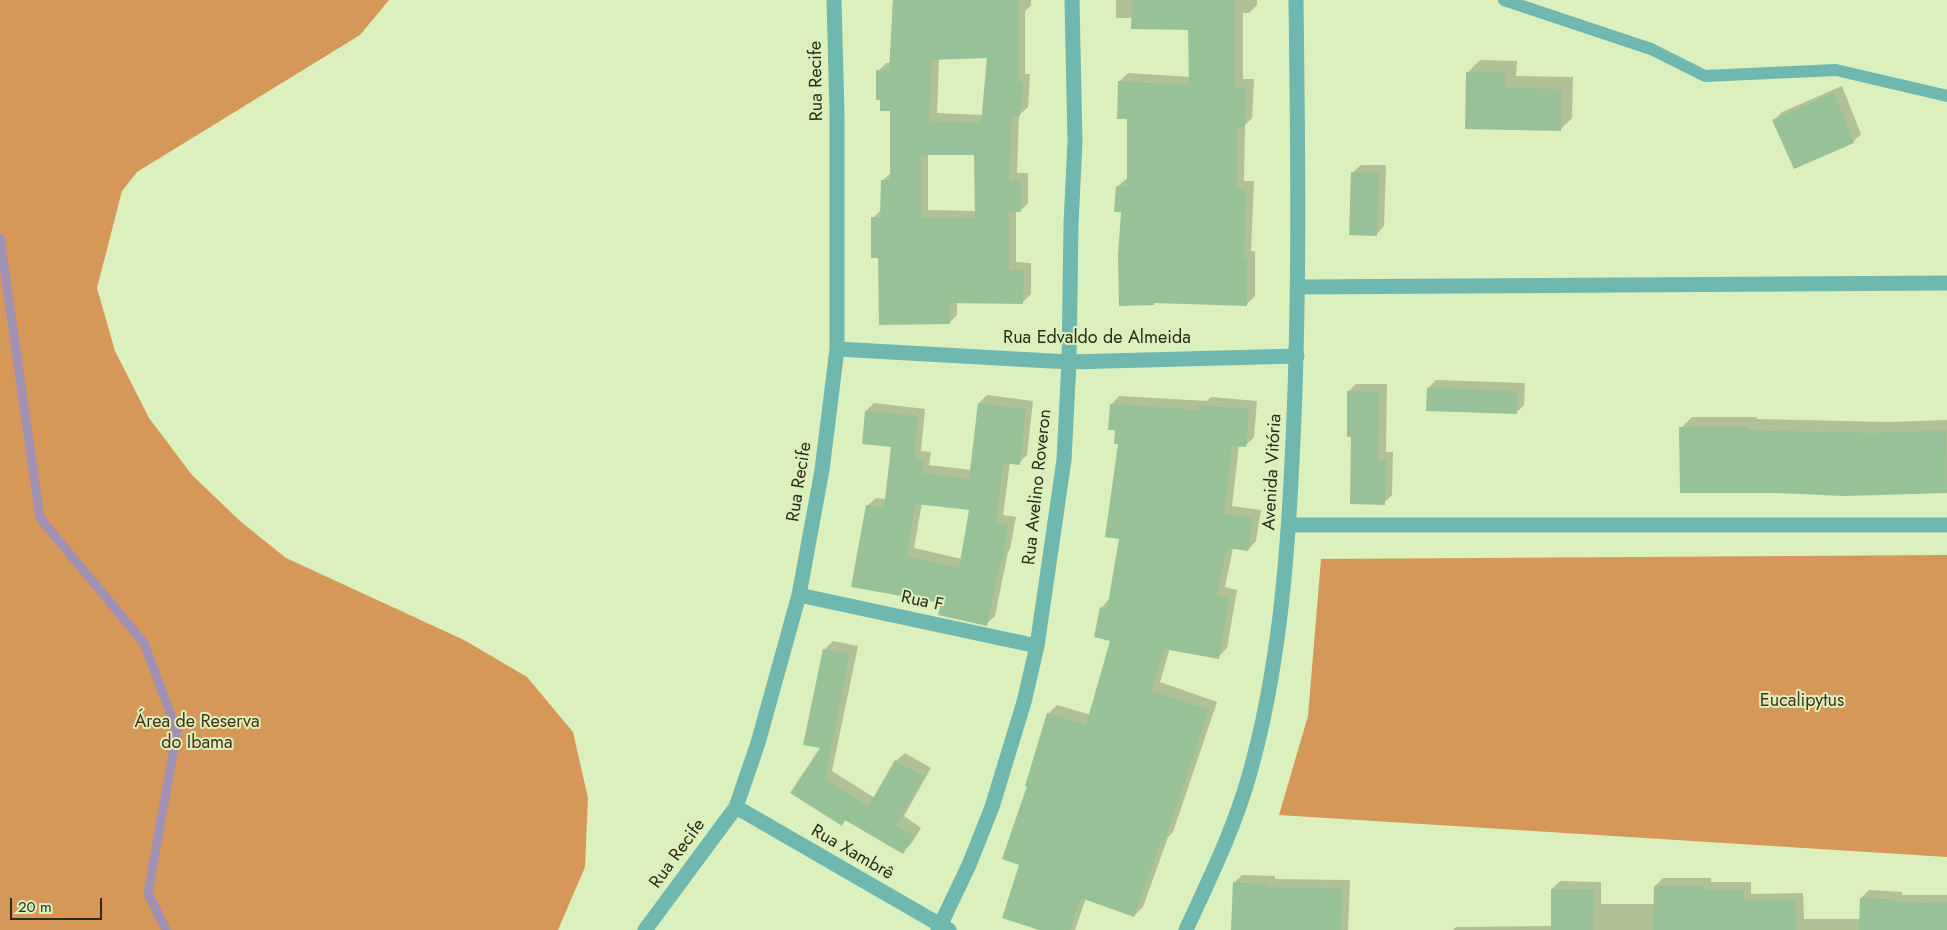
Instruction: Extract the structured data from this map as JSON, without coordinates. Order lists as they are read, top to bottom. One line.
{"streets":{"street":["Rua Recife","Rua Edvaldo de Almeida","Avenida Vitória","Rua Avelino Roveron","Rua F","Rua Xambrê"]},"crossings":[["Rua Recife","Rua Edvaldo de Almeida"],["Rua Recife","Rua F"],["Rua Recife","Rua Xambrê"],["Rua Edvaldo de Almeida","Avenida Vitória"],["Rua Edvaldo de Almeida","Rua Avelino Roveron"],["Rua Avelino Roveron","Rua F"],["Rua Avelino Roveron","Rua Xambrê"]],"parks":["Eucalipytus","Área de Reserva do Ibama"],"scale_bar":"20 m"}
